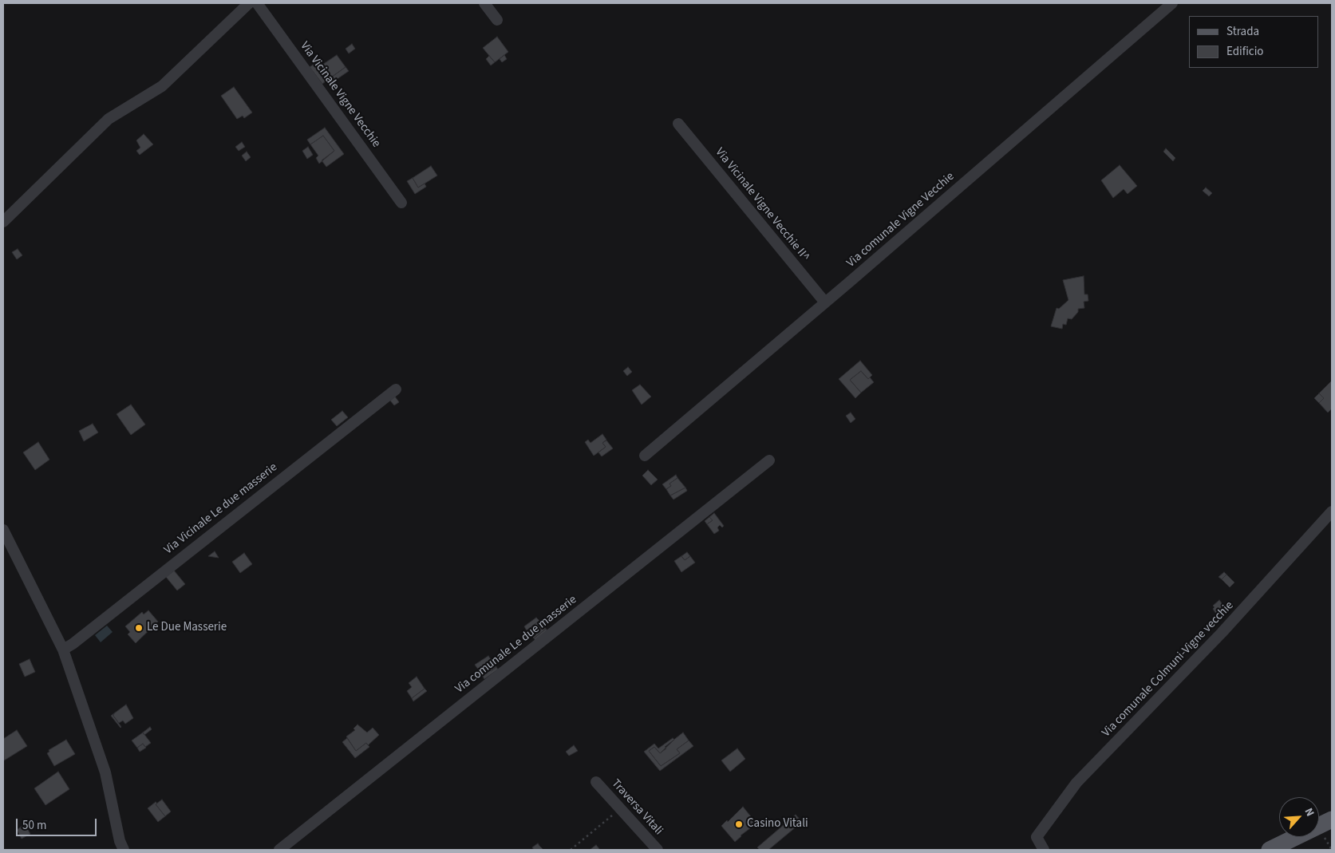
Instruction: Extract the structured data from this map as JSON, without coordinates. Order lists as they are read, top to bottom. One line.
{"streets":{"street":["Via Vicinale Vigne Vecchie","Via Vicinale Vigne Vecchie II^","Via comunale Vigne Vecchie","Via Vicinale Le due masserie","Via comunale Le due masserie","Via comunale Colmuni-Vigne vecchie","Traversa Vitali"]},"crossings":[["Via Vicinale Vigne Vecchie II^","Via comunale Vigne Vecchie"]],"places":["Le Due Masserie","Casino Vitali"],"legend":["Strada","Edificio"],"scale_bar":"50 m","north":"top right"}
